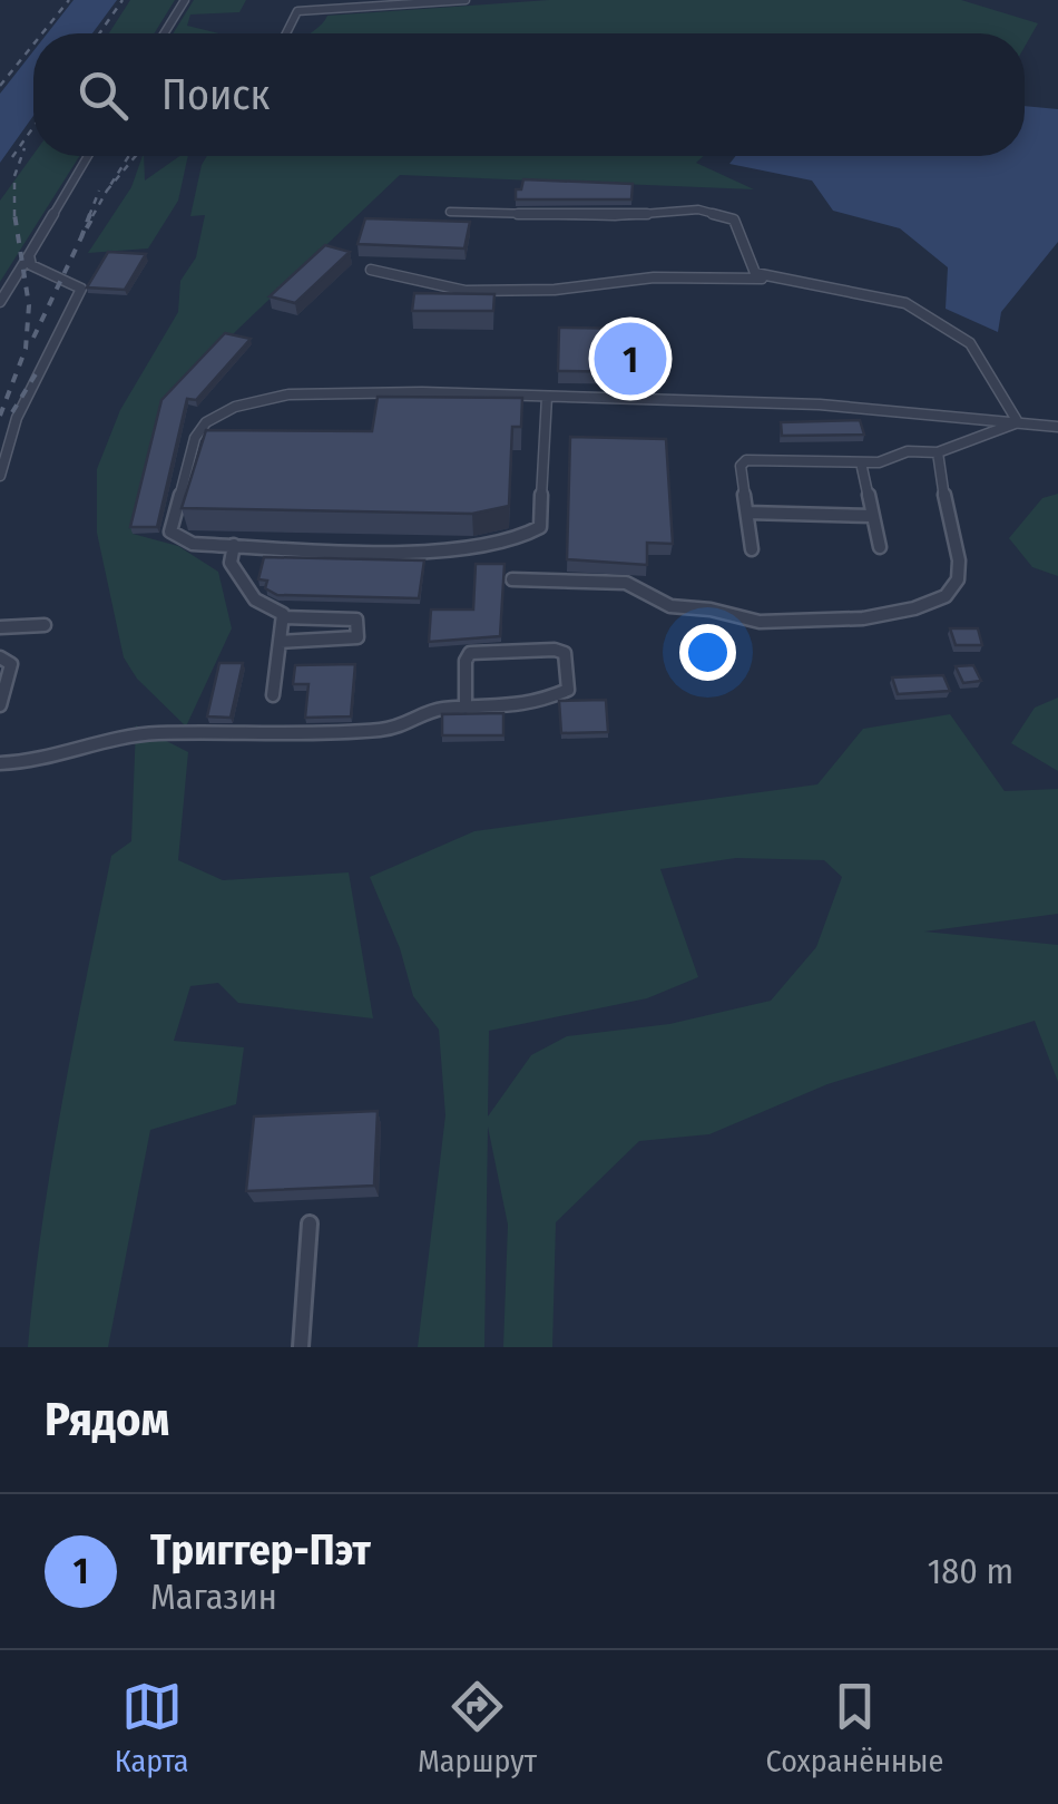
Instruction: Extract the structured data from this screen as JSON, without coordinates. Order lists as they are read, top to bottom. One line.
{"page":{"search":"Поиск","pins":"1","heading":"Рядом","list":[{"mark":"1","name":"Триггер-Пэт","note":"Магазин","value":"180 m"}],"nav":["Карта","Маршрут","Сохранённые"]}}
